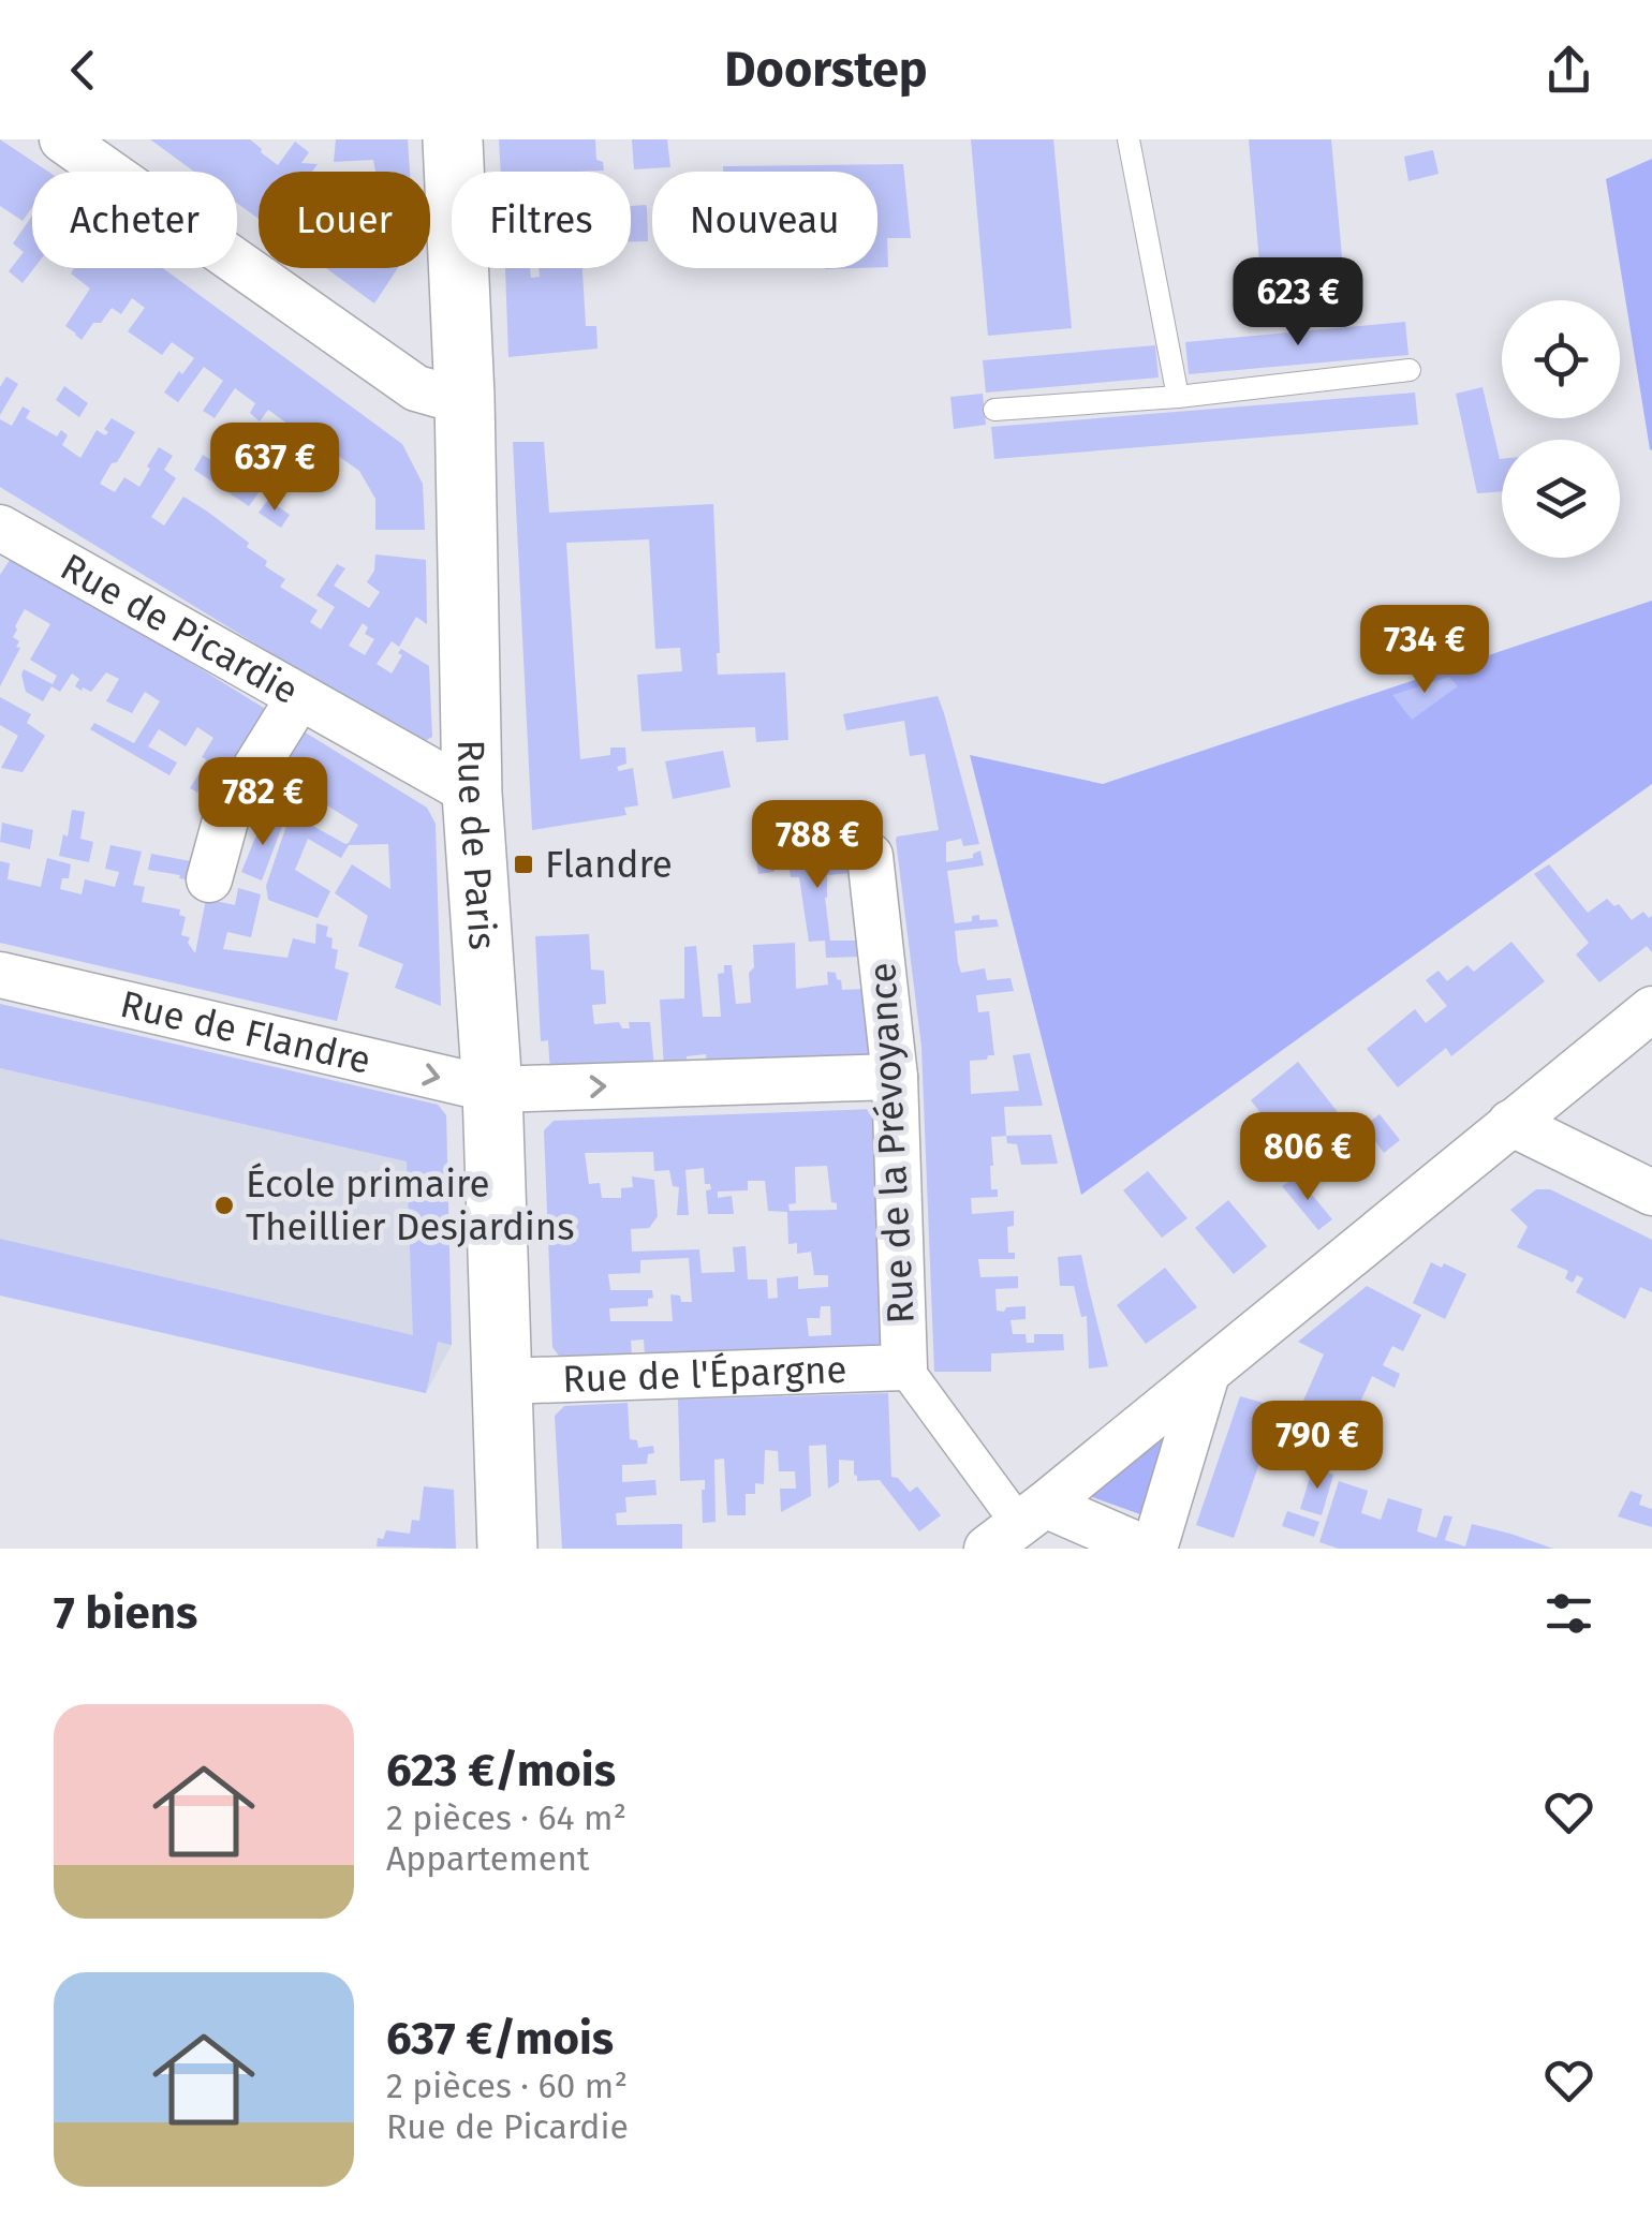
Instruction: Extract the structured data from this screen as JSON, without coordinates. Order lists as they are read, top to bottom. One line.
{"streets":{"main road":["Rue de Paris"],"street":["Rue de Picardie","Rue de Flandre","Rue de la Prévoyance","Rue de l'Épargne"]},"crossings":[["Rue de Picardie","Rue de Paris"],["Rue de Paris","Rue de Flandre"],["Rue de Paris","Rue de l'Épargne"],["Rue de Flandre","Rue de la Prévoyance"],["Rue de la Prévoyance","Rue de l'Épargne"]],"one_way":["Rue de Flandre"],"places":{"transit":["Flandre"],"other":["École primaire Theillier Desjardins"]},"page":{"header":"Doorstep","chip":["Acheter","Louer","Filtres","Nouveau"],"price":["623 €","637 €","734 €","782 €","788 €","806 €","790 €"],"heading":"7 biens","list":[{"name":"623 €/mois","note":"2 pièces · 64 m² · Appartement"},{"name":"637 €/mois","note":"2 pièces · 60 m² · Rue de Picardie"}]}}
